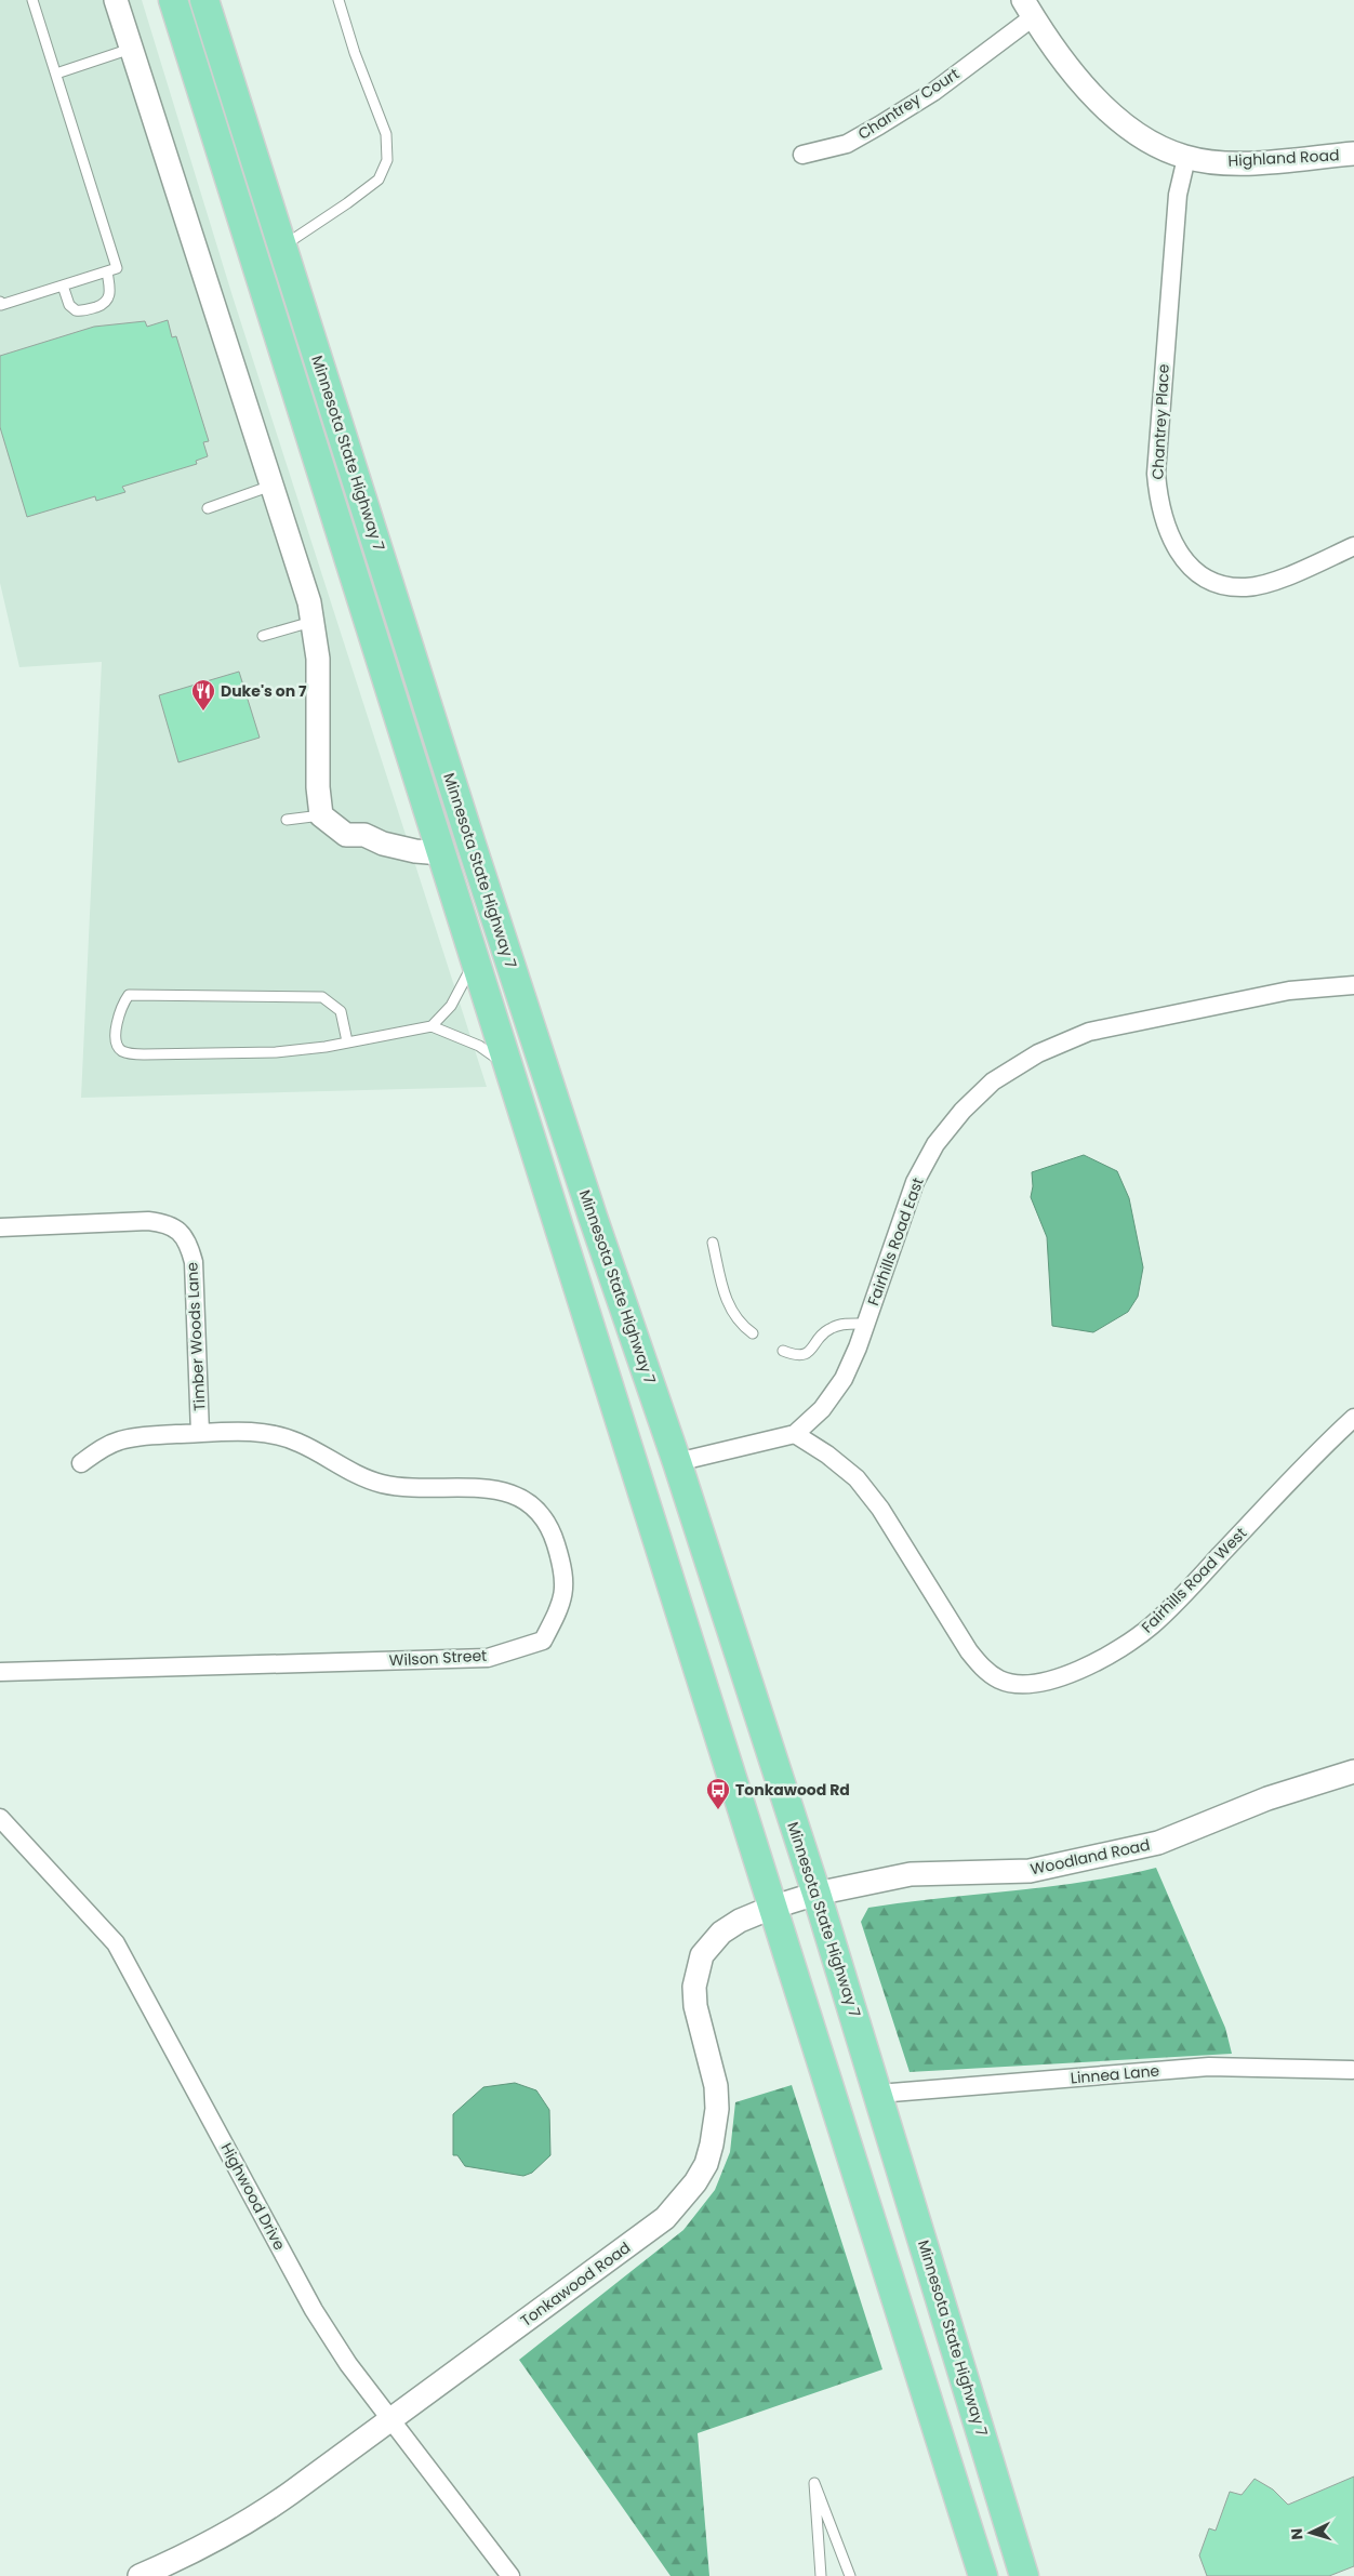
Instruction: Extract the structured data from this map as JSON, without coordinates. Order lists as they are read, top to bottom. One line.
{"streets":{"main road":["Minnesota State Highway 7"],"street":["Chantrey Court","Highland Road","Chantrey Place","Fairhills Road East","Timber Woods Lane","Fairhills Road West","Wilson Street","Woodland Road","Linnea Lane","Highwood Drive","Tonkawood Road"]},"crossings":[["Chantrey Court","Highland Road"],["Highland Road","Chantrey Place"],["Minnesota State Highway 7","Fairhills Road East"],["Minnesota State Highway 7","Woodland Road"],["Minnesota State Highway 7","Linnea Lane"],["Minnesota State Highway 7","Tonkawood Road"],["Fairhills Road East","Fairhills Road West"],["Timber Woods Lane","Wilson Street"],["Woodland Road","Tonkawood Road"],["Highwood Drive","Tonkawood Road"]],"places":{"restaurant":["Duke's on 7"],"bus stop":["Tonkawood Rd"]},"north":"left"}
